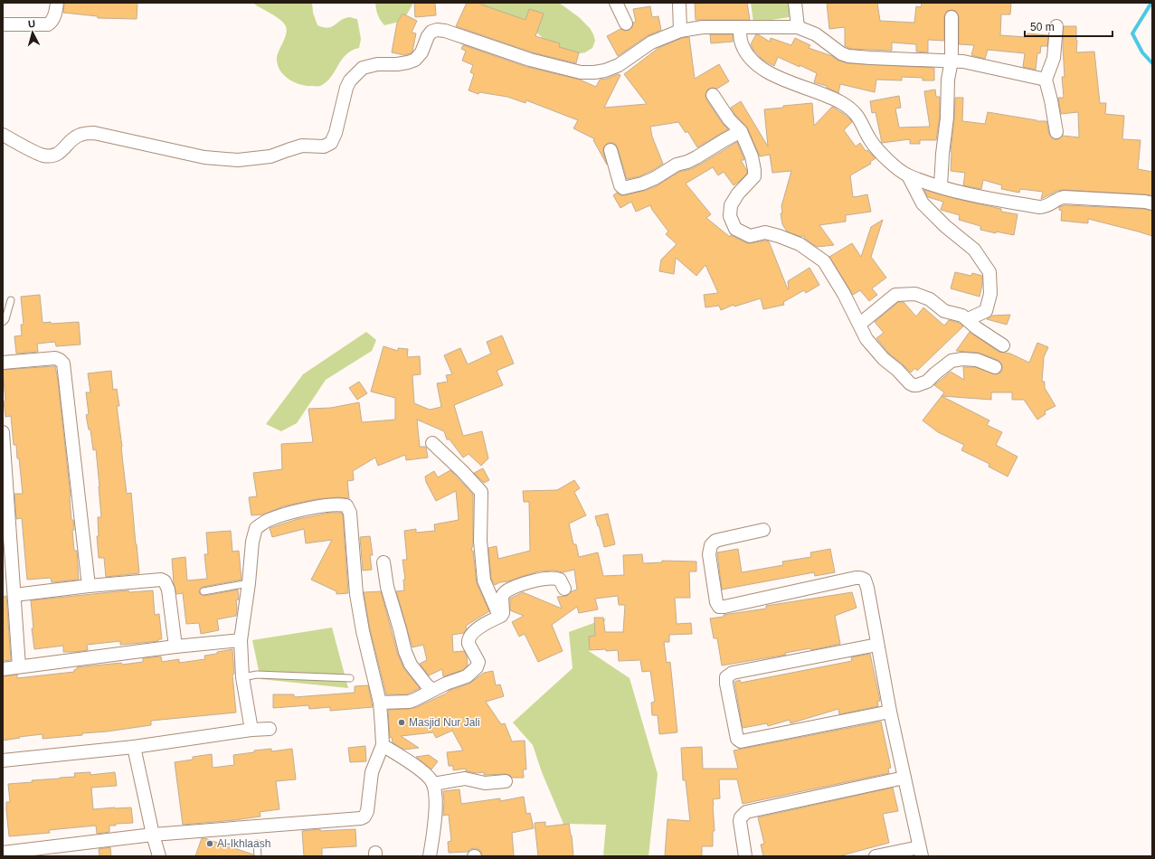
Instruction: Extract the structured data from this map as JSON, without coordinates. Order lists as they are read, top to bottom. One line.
{"places":["Masjid Nur Jali","Al-Ikhlaash"],"scale_bar":"50 m","north":"top"}
